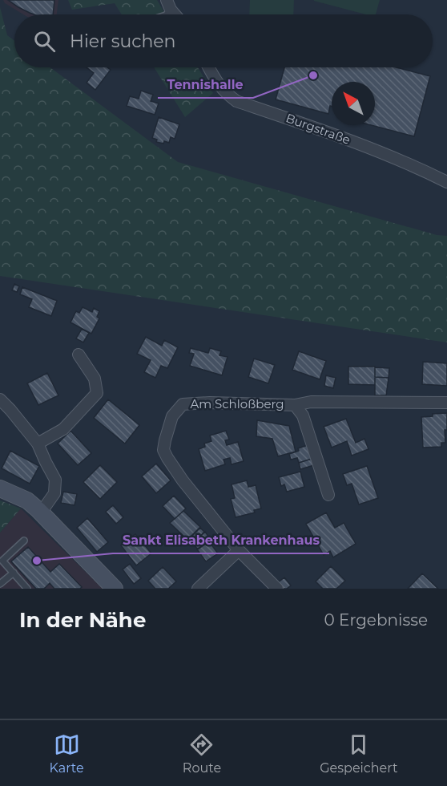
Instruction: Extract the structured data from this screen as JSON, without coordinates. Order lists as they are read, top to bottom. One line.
{"streets":{"street":["Burgstraße","Am Schloßberg"]},"places":["Tennishalle","Sankt Elisabeth Krankenhaus"],"north":"top left","page":{"search":"Hier suchen","heading":["In der Nähe","0 Ergebnisse"],"nav":["Karte","Route","Gespeichert"]}}
